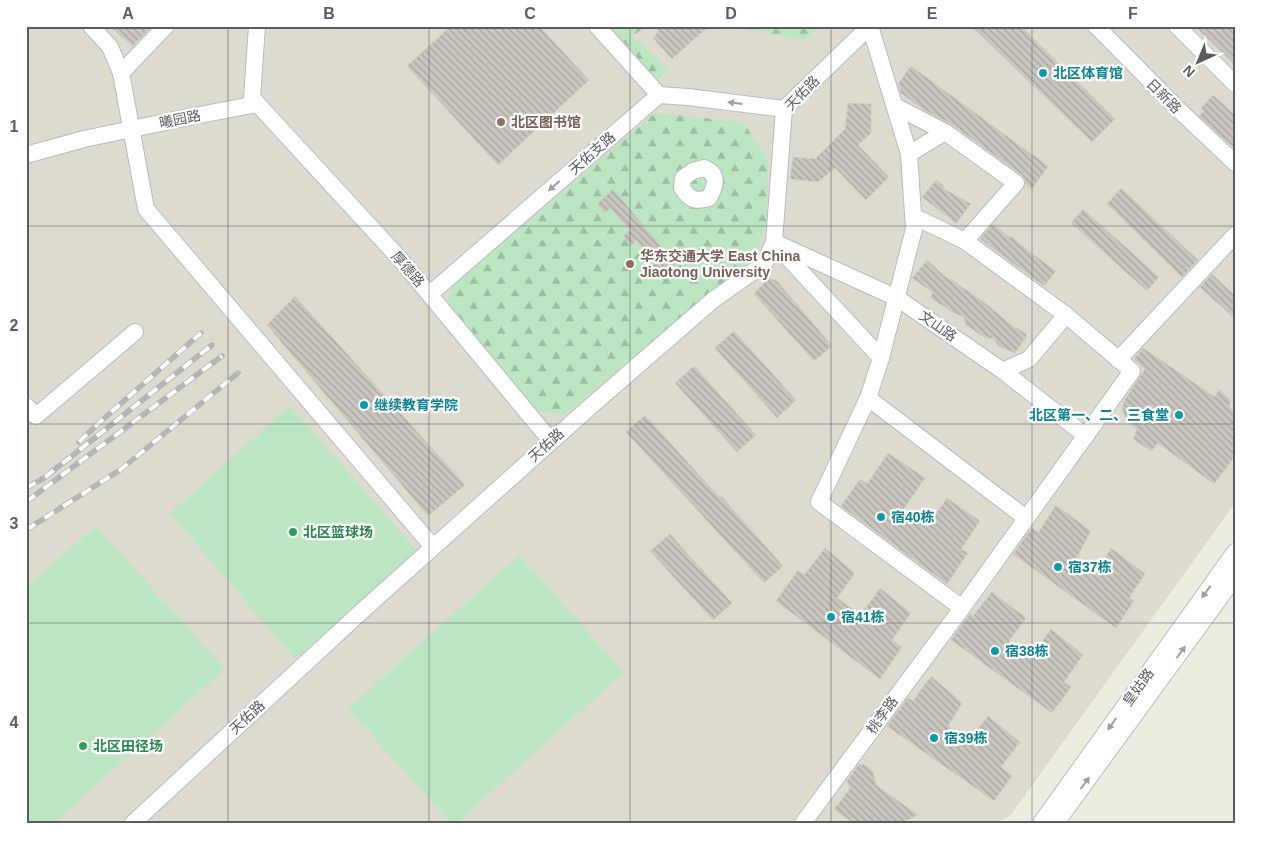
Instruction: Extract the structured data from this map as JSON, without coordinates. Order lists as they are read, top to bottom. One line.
{"streets":{"street":["天佑路","日新路","曦园路","天佑支路","厚德路","文山路","皇姑路","桃李路"]},"crossings":[["天佑路","厚德路"],["天佑路","文山路"],["曦园路","厚德路"],["天佑支路","厚德路"],["文山路","桃李路"]],"one_way":["天佑支路"],"places":["北区体育馆","北区图书馆","华东交通大学 East China Jiaotong University","继续教育学院","北区第一、二、三食堂","宿40栋","北区篮球场","宿37栋","宿41栋","宿38栋","宿39栋","北区田径场"],"north":"bottom left","grid":{"columns":["A","B","C","D","E","F"],"rows":["1","2","3","4"]}}
